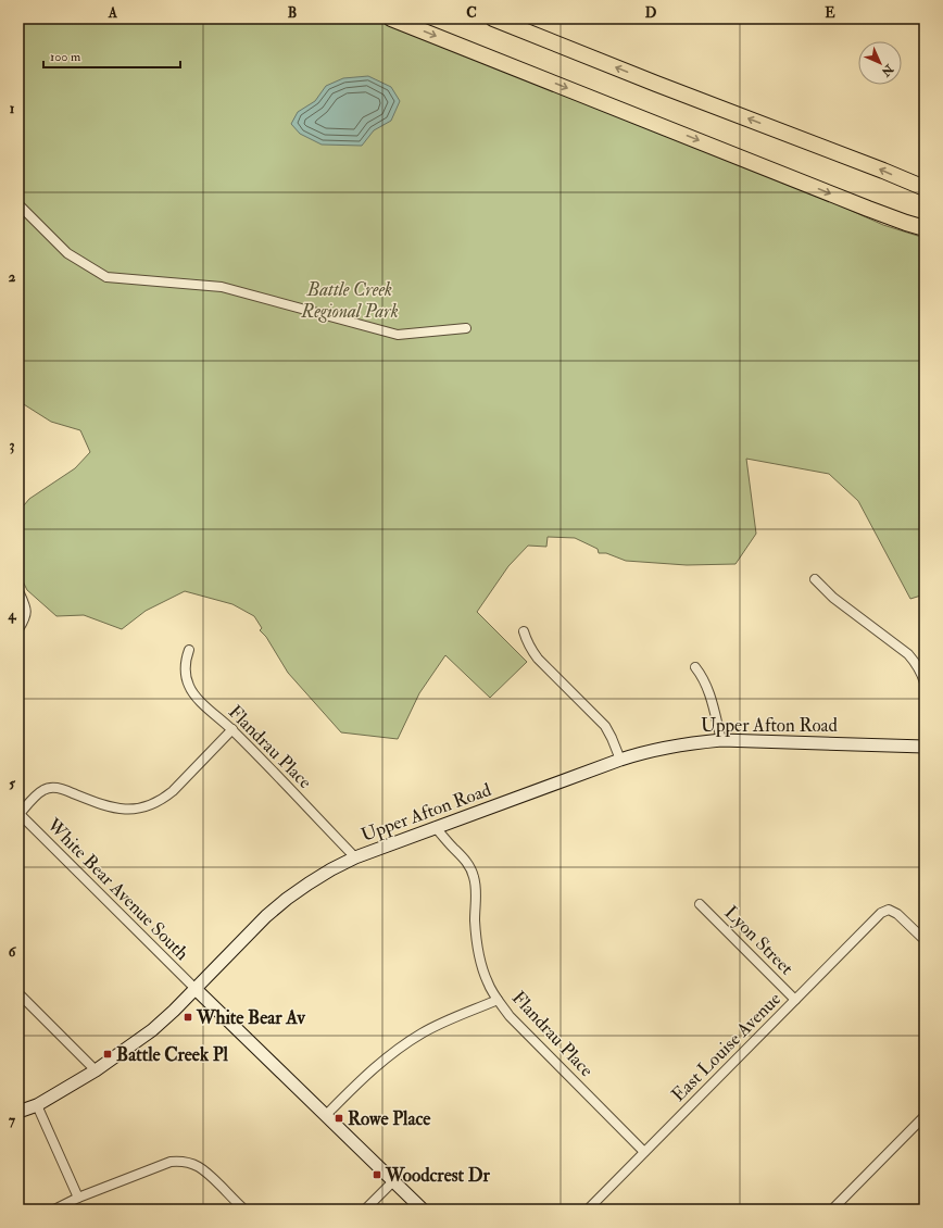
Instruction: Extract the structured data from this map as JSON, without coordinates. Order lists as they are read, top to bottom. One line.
{"streets":{"street":["Upper Afton Road","Flandrau Place","White Bear Avenue South","Lyon Street","East Louise Avenue"]},"crossings":[["Upper Afton Road","Flandrau Place"],["Upper Afton Road","White Bear Avenue South"],["Flandrau Place","East Louise Avenue"],["Lyon Street","East Louise Avenue"]],"parks":["Battle Creek Regional Park"],"places":{"transit":["White Bear Av","Battle Creek Pl","Rowe Place","Woodcrest Dr"]},"scale_bar":"100 m","north":"bottom right","grid":{"columns":["A","B","C","D","E"],"rows":["1","2","3","4","5","6","7"]}}
